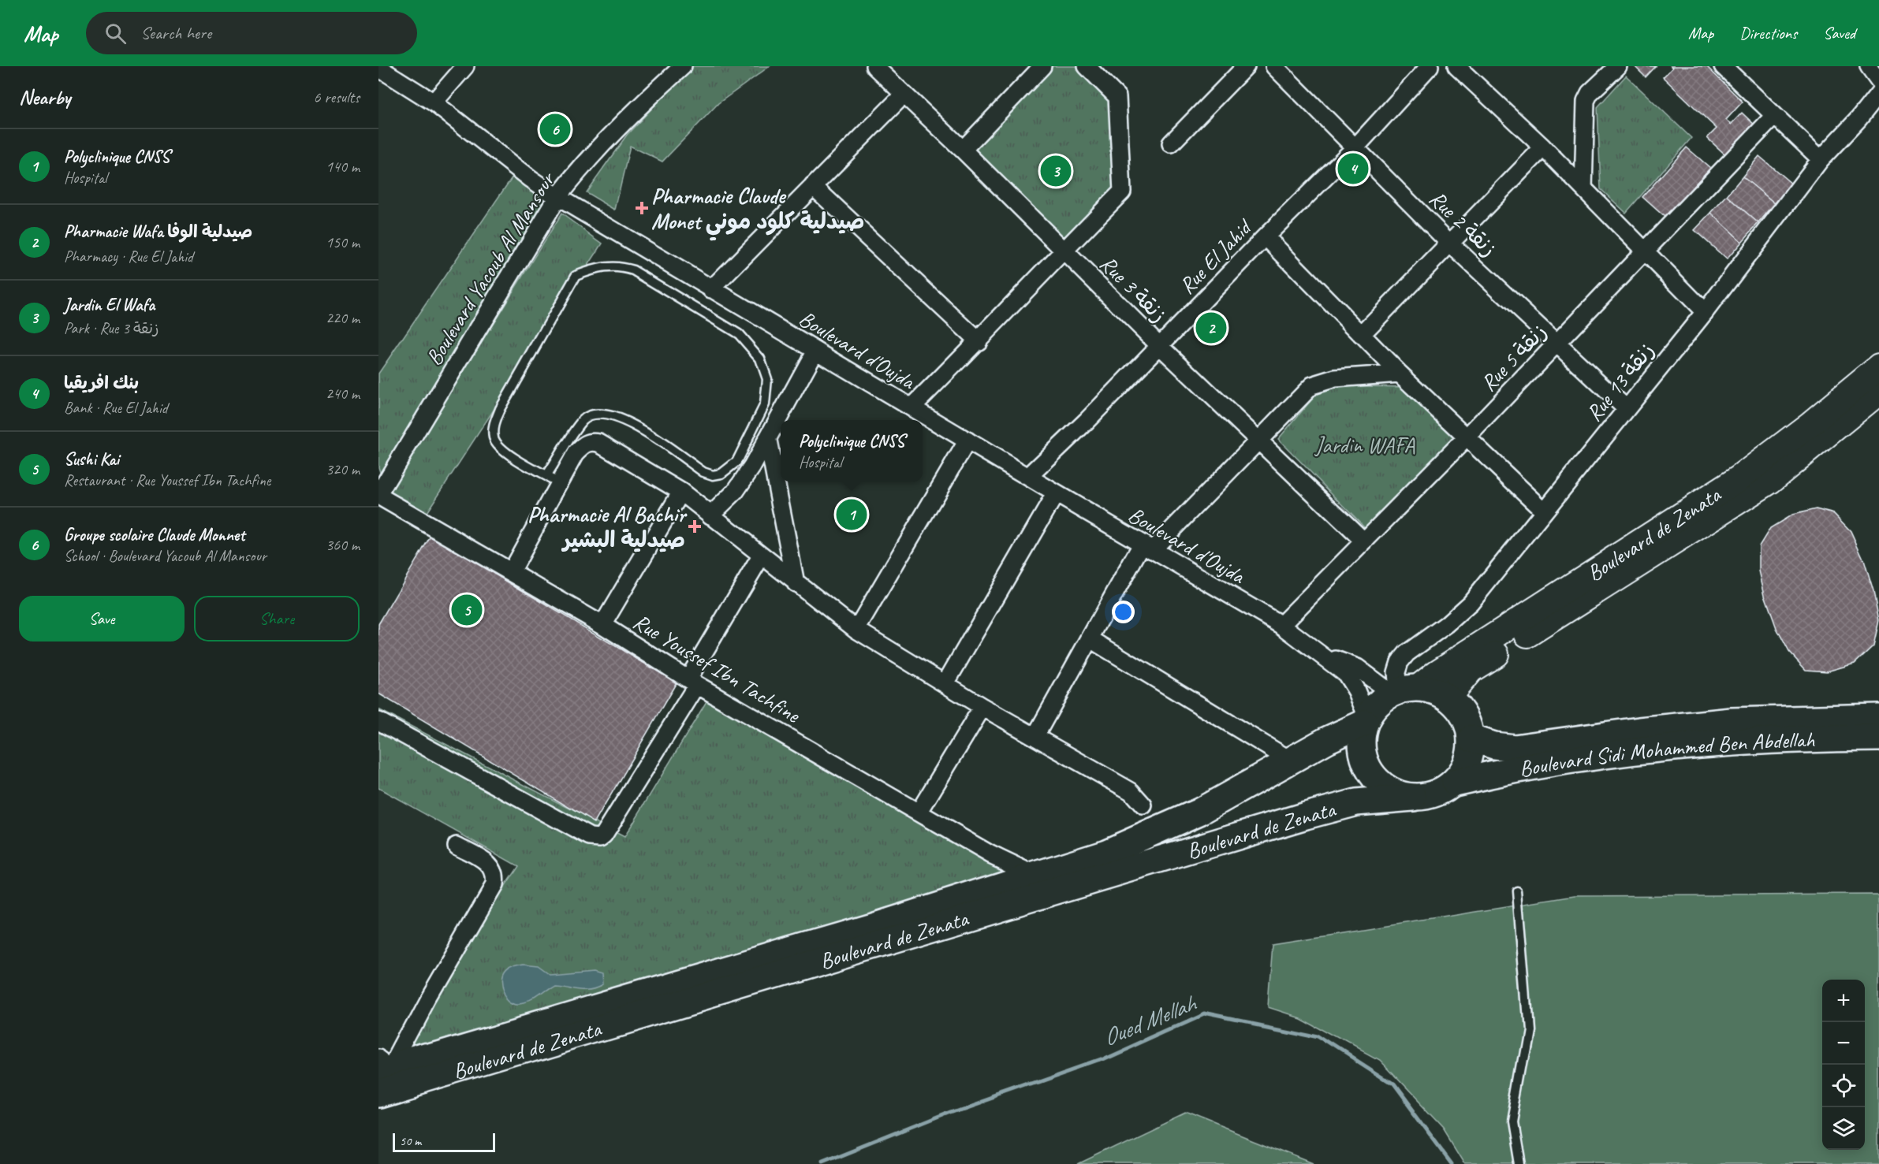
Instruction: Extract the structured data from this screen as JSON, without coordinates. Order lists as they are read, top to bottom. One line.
{"streets":{"highway":["Boulevard de Zenata","Boulevard Sidi Mohammed Ben Abdellah"],"street":["Rue 2 زنقة","Rue El Jahid","Boulevard Yacoub Al Mansour","Rue 3 زنقة","Boulevard d'Oujda","Rue 5 زنقة","Rue 13 زنقة","Rue Youssef Ibn Tachfine"]},"crossings":[["Rue 2 زنقة","Rue El Jahid"],["Rue 2 زنقة","Rue 5 زنقة"],["Rue 2 زنقة","Rue 13 زنقة"],["Rue El Jahid","Rue 3 زنقة"],["Rue El Jahid","Boulevard d'Oujda"],["Boulevard Yacoub Al Mansour","Boulevard d'Oujda"],["Boulevard Yacoub Al Mansour","Rue Youssef Ibn Tachfine"],["Rue 3 زنقة","Rue 5 زنقة"],["Boulevard d'Oujda","Rue 5 زنقة"],["Boulevard d'Oujda","Rue 13 زنقة"],["Boulevard d'Oujda","Boulevard de Zenata"],["Boulevard d'Oujda","Boulevard Sidi Mohammed Ben Abdellah"],["Rue 13 زنقة","Boulevard de Zenata"],["Rue 13 زنقة","Boulevard Sidi Mohammed Ben Abdellah"],["Boulevard de Zenata","Rue Youssef Ibn Tachfine"],["Boulevard de Zenata","Boulevard Sidi Mohammed Ben Abdellah"]],"water":["Oued Mellah"],"parks":["Jardin WAFA"],"places":{"health":["Pharmacie Claude Monet صيدلية كلود موني","Pharmacie Al Bachir صيدلية البشير"]},"scale_bar":"50 m","page":{"header":"Map","search":"Search here","nav":["Map","Directions","Saved"],"heading":["Nearby","6 results"],"pins":["6","4","3","2","1","5"],"list":[{"mark":"1","name":"Polyclinique CNSS","note":"Hospital","value":"140 m"},{"mark":"2","name":"Pharmacie Wafa صيدلية الوفا","note":"Pharmacy · Rue El Jahid","value":"150 m"},{"mark":"3","name":"Jardin El Wafa","note":"Park · Rue 3 زنقة","value":"220 m"},{"mark":"4","name":"بنك افريقيا","note":"Bank · Rue El Jahid","value":"240 m"},{"mark":"5","name":"Sushi Kai","note":"Restaurant · Rue Youssef Ibn Tachfine","value":"320 m"},{"mark":"6","name":"Groupe scolaire Claude Monnet","note":"School · Boulevard Yacoub Al Mansour","value":"360 m"}],"popup":["Polyclinique CNSS","Hospital"],"buttons":["Save","Share"],"map_buttons":["+","−"],"scale":"50 m"}}
